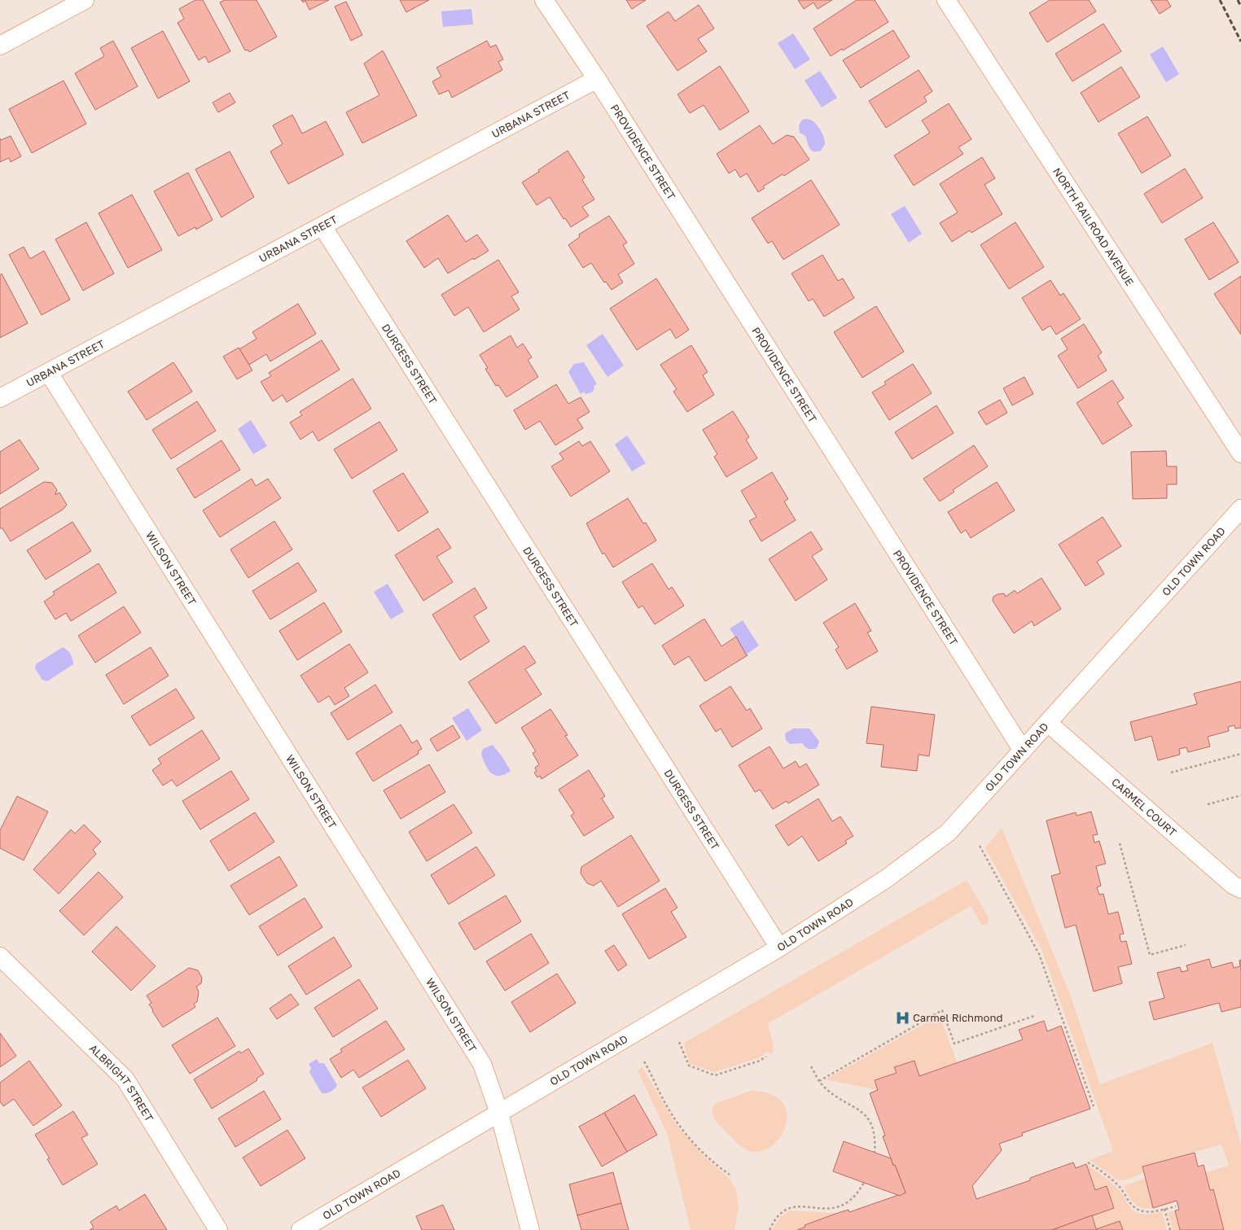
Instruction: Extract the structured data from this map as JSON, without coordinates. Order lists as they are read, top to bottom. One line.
{"streets":{"street":["URBANA STREET","PROVIDENCE STREET","NORTH RAILROAD AVENUE","DURGESS STREET","OLD TOWN ROAD","WILSON STREET","CARMEL COURT","ALBRIGHT STREET"]},"crossings":[["URBANA STREET","PROVIDENCE STREET"],["URBANA STREET","DURGESS STREET"],["URBANA STREET","WILSON STREET"],["PROVIDENCE STREET","OLD TOWN ROAD"],["DURGESS STREET","OLD TOWN ROAD"],["OLD TOWN ROAD","WILSON STREET"],["OLD TOWN ROAD","CARMEL COURT"]],"places":{"hospital":["Carmel Richmond"]}}
